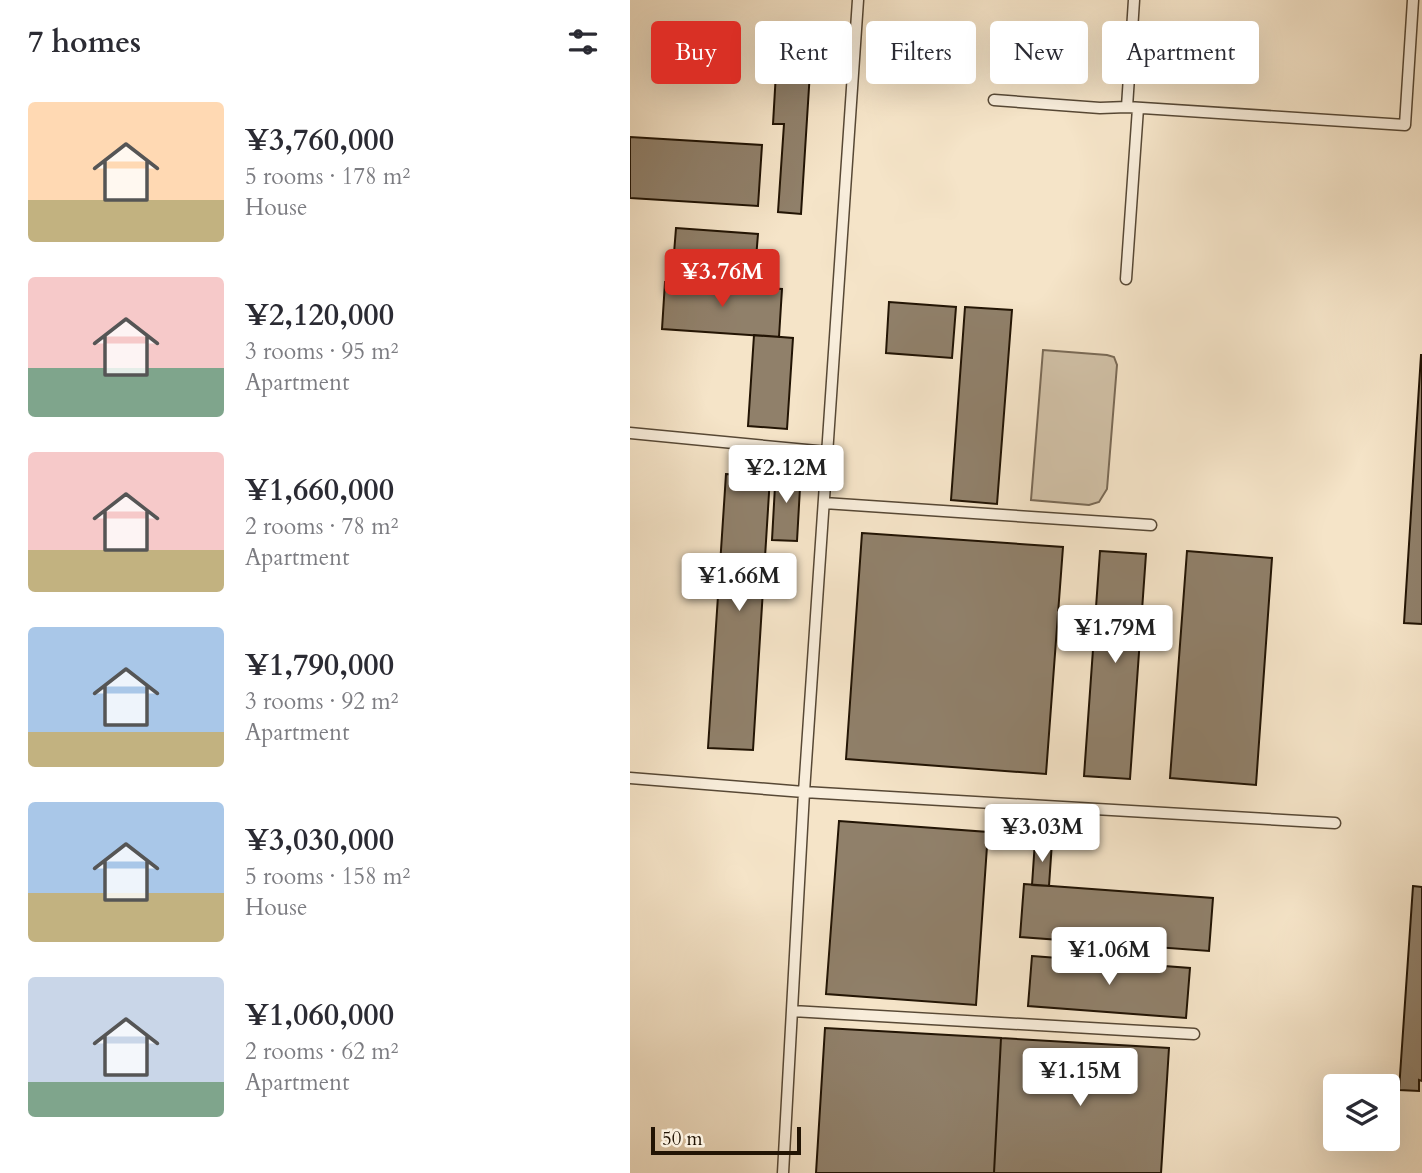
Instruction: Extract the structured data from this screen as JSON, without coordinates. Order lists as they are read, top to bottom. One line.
{"scale_bar":"50 m","page":{"heading":"7 homes","chip":["Buy","Rent","Filters","New","Apartment"],"list":[{"name":"¥3,760,000","note":"5 rooms · 178 m² · House"},{"name":"¥2,120,000","note":"3 rooms · 95 m² · Apartment"},{"name":"¥1,660,000","note":"2 rooms · 78 m² · Apartment"},{"name":"¥1,790,000","note":"3 rooms · 92 m² · Apartment"},{"name":"¥3,030,000","note":"5 rooms · 158 m² · House"},{"name":"¥1,060,000","note":"2 rooms · 62 m² · Apartment"}],"price":["¥3.76M","¥2.12M","¥1.66M","¥1.79M","¥3.03M","¥1.06M","¥1.15M"],"scale":"50 m"}}
